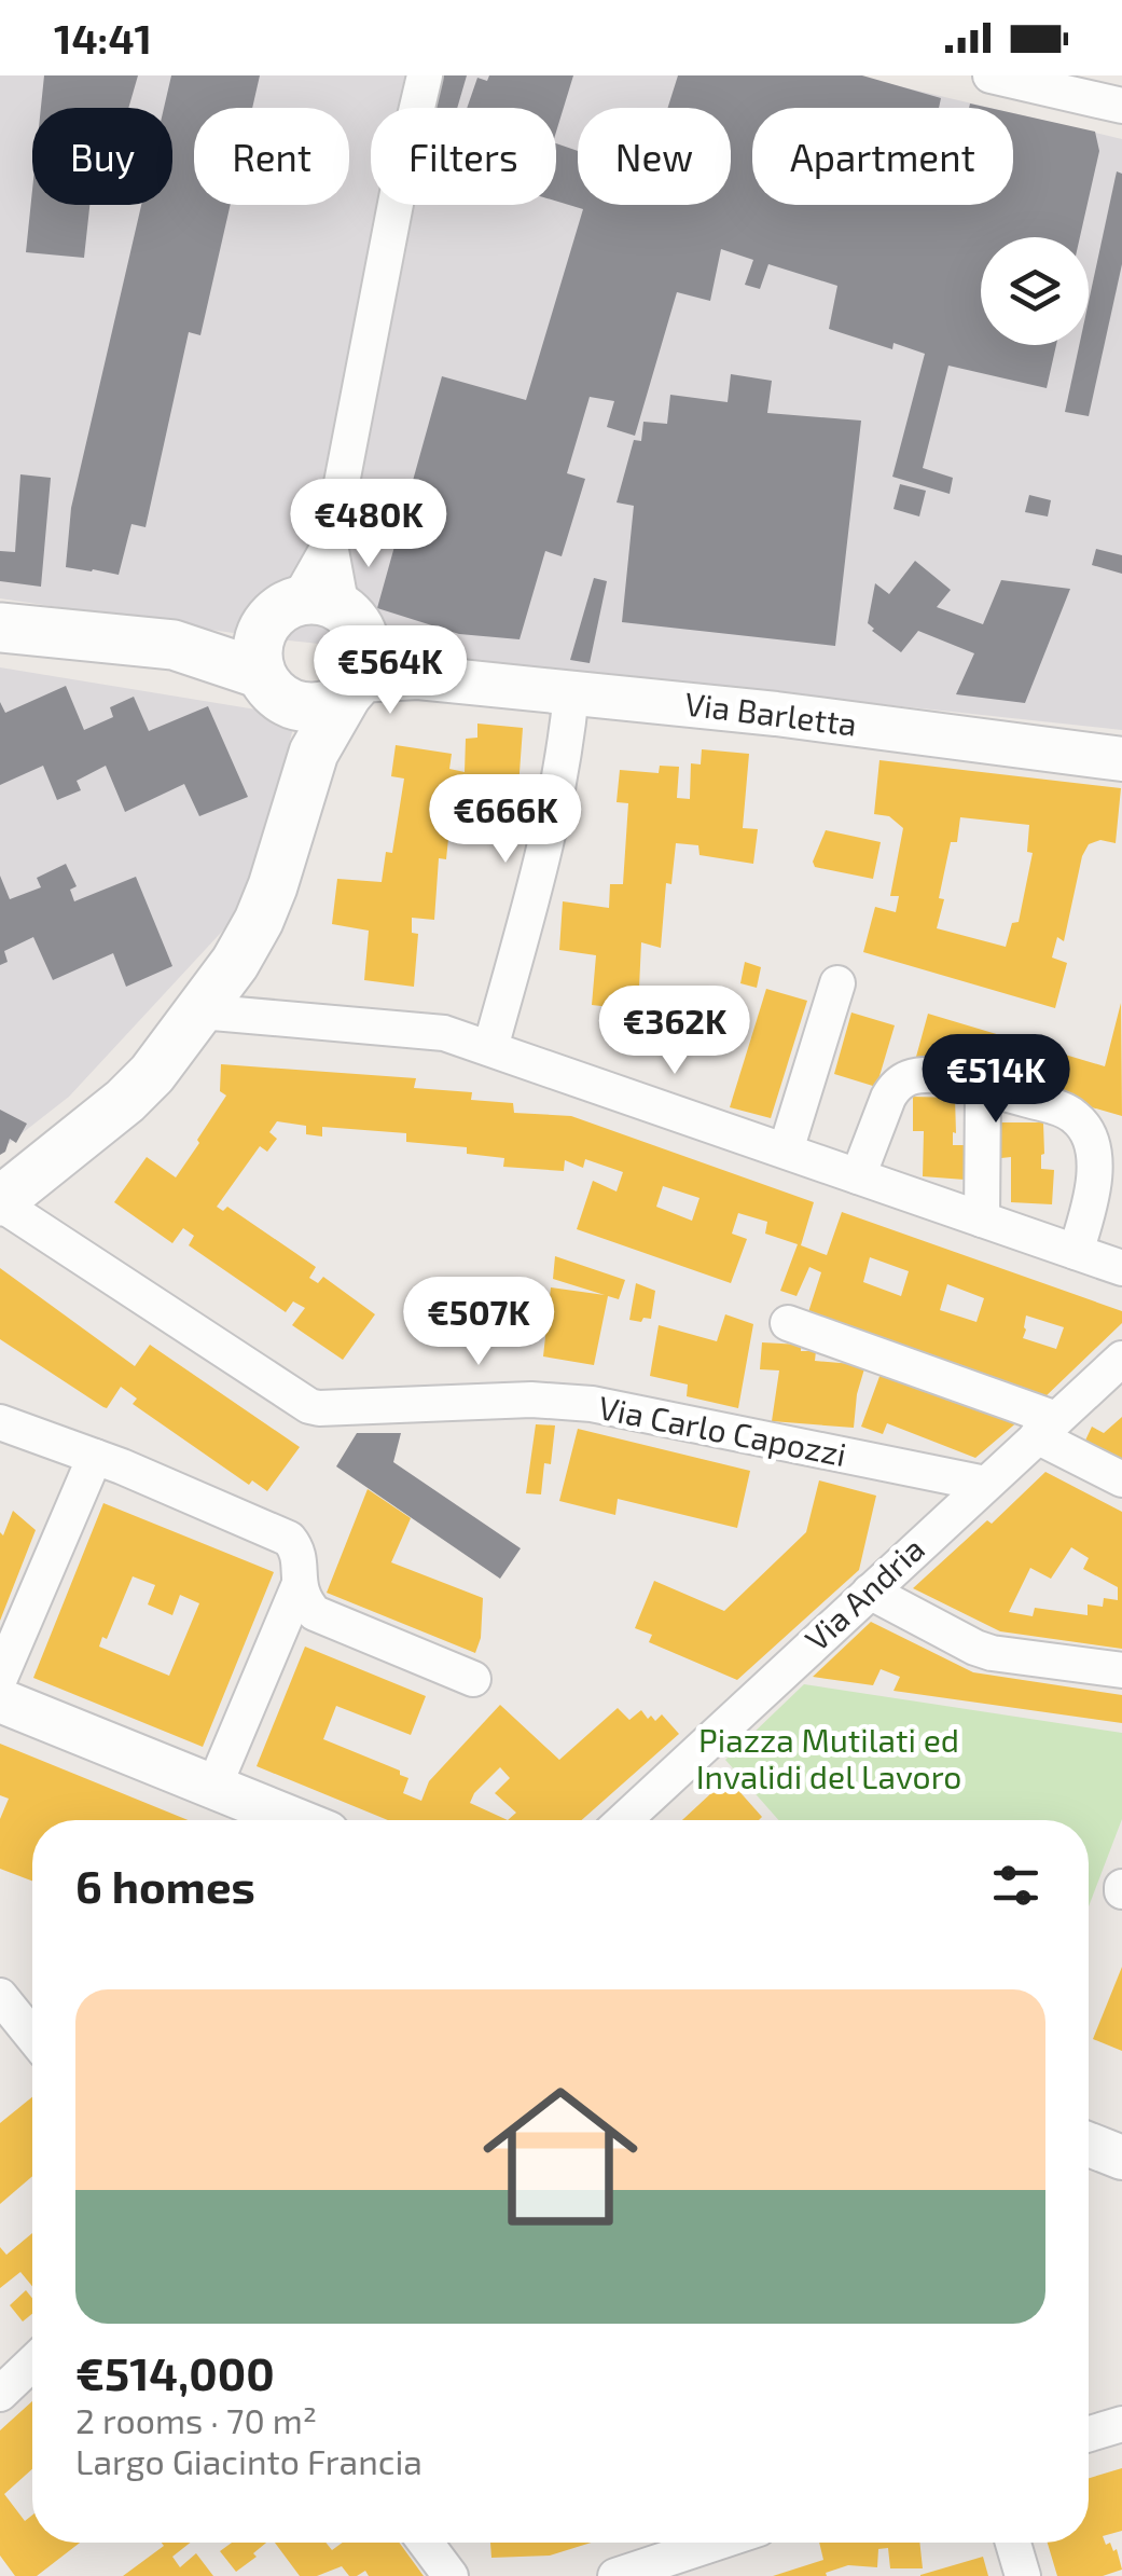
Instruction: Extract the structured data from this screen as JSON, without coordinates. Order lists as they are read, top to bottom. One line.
{"streets":{"main road":["Via Barletta"],"street":["Via Carlo Capozzi","Via Andria"]},"crossings":[["Via Carlo Capozzi","Via Andria"]],"parks":["Piazza Mutilati ed Invalidi del Lavoro"],"page":{"status":"14:41","chip":["Buy","Rent","Filters","New","Apartment"],"price":["€480K","€564K","€666K","€362K","€514K","€507K"],"heading":"6 homes","list":[{"name":"€514,000","note":"2 rooms · 70 m² · Largo Giacinto Francia"}]}}
